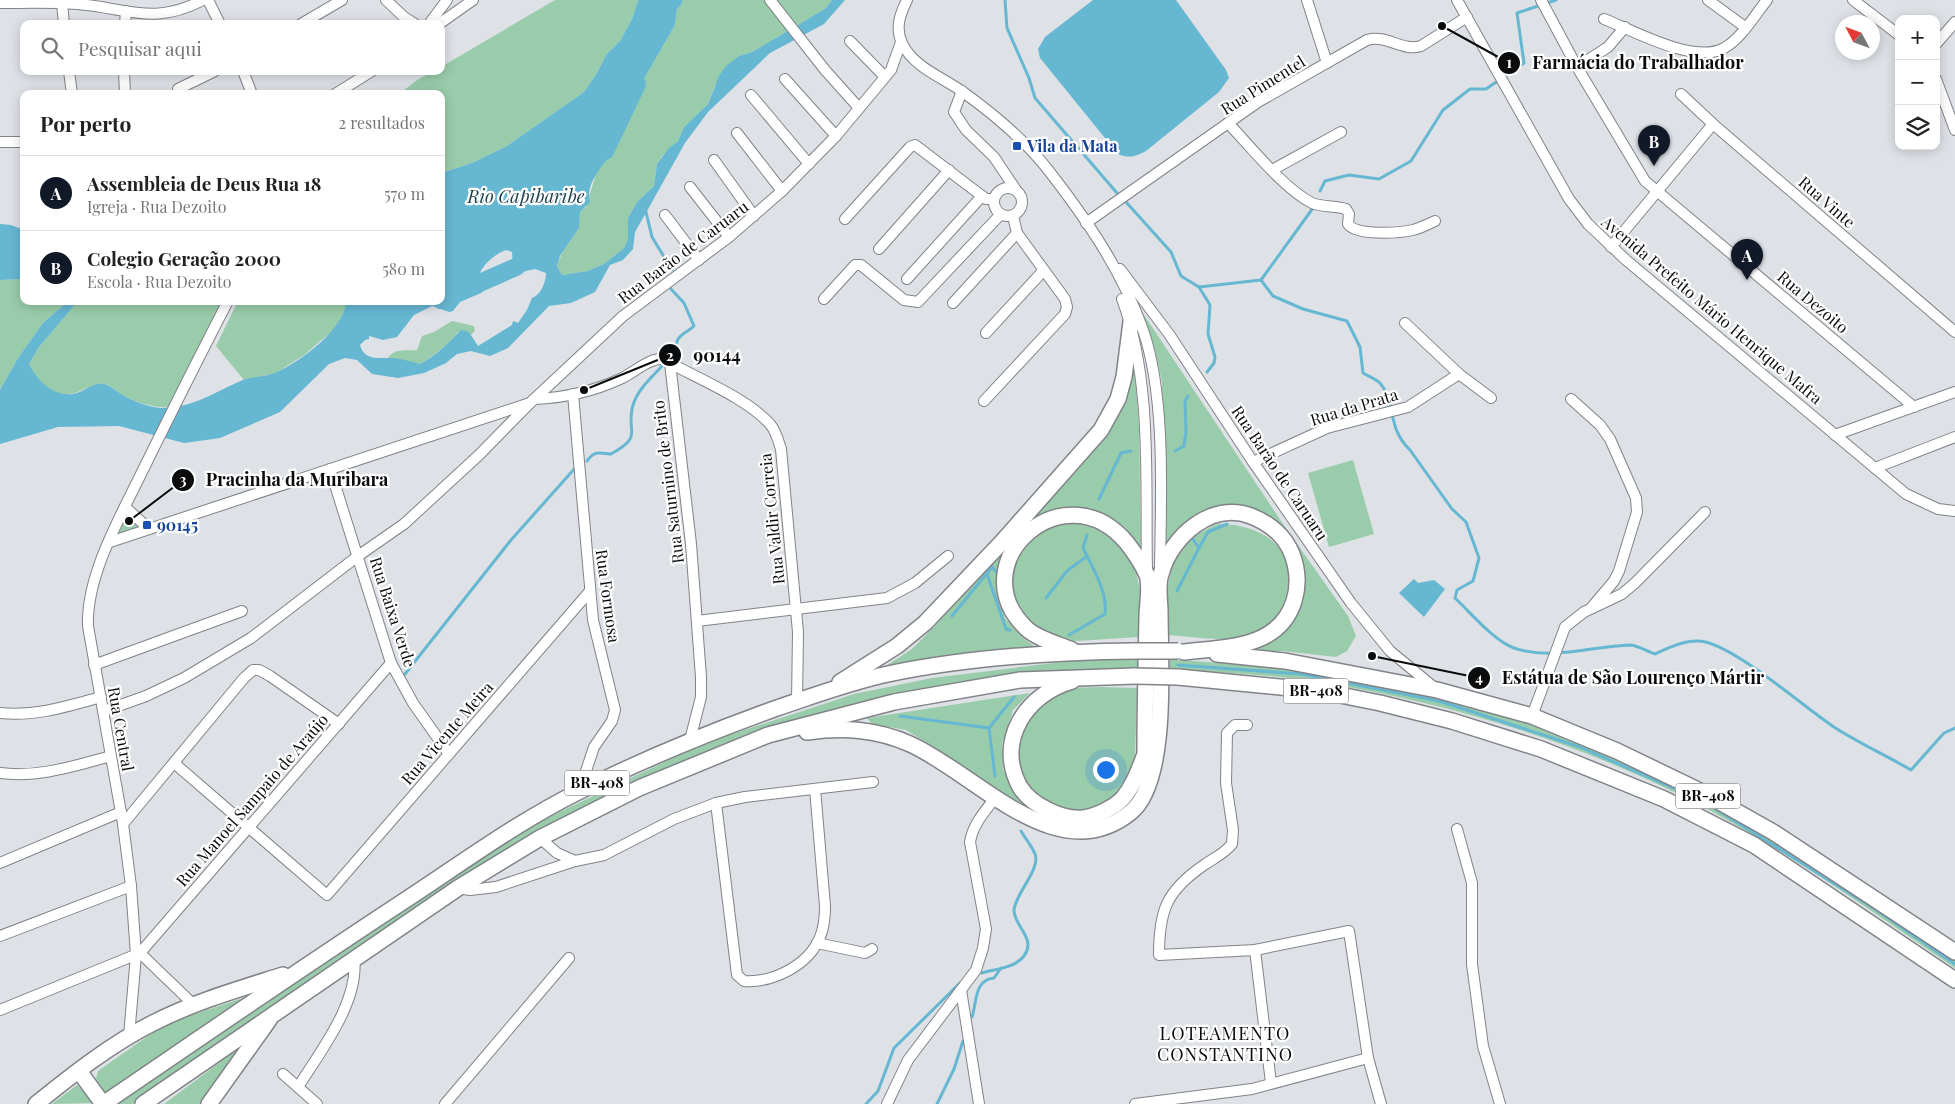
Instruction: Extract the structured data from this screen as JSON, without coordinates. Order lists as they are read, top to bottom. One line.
{"streets":{"highway":["BR-408"],"street":["Rua Pimentel","Rua Vinte","Rua Barão de Caruaru","Rua Dezoito","Avenida Prefeito Mário Henrique Mafra","Rua da Prata","Rua Saturnino de Brito","Rua Valdir Correia","Rua Formosa","Rua Baixa Verde","Rua Central","Rua Vicente Meira","Rua Manoel Sampaio de Araújo"]},"crossings":[["Rua Pimentel","Rua Barão de Caruaru"],["Rua Pimentel","Avenida Prefeito Mário Henrique Mafra"],["Rua Barão de Caruaru","Rua da Prata"],["Rua Barão de Caruaru","Rua Baixa Verde"],["Rua Barão de Caruaru","BR-408"],["Rua Barão de Caruaru","Rua Central"],["Rua Saturnino de Brito","Rua Valdir Correia"],["Rua Saturnino de Brito","BR-408"],["Rua Valdir Correia","BR-408"],["Rua Formosa","BR-408"],["Rua Formosa","Rua Vicente Meira"],["Rua Baixa Verde","Rua Vicente Meira"],["Rua Baixa Verde","Rua Manoel Sampaio de Araújo"],["Rua Central","Rua Manoel Sampaio de Araújo"],["Rua Vicente Meira","Rua Manoel Sampaio de Araújo"]],"districts":["LOTEAMENTO CONSTANTINO"],"water":["Rio Capibaribe"],"places":{"other":["Farmácia do Trabalhador","90144","Pracinha da Muribara","Estátua de São Lourenço Mártir"],"transit":["Vila da Mata","90145"]},"north":"top left","page":{"map_buttons":["+","−"],"search":"Pesquisar aqui","heading":["Por perto","2 resultados"],"pins":["B","A"],"list":[{"mark":"A","name":"Assembleia de Deus Rua 18","note":"Igreja · Rua Dezoito","value":"570 m"},{"mark":"B","name":"Colegio Geração 2000","note":"Escola · Rua Dezoito","value":"580 m"}]}}
